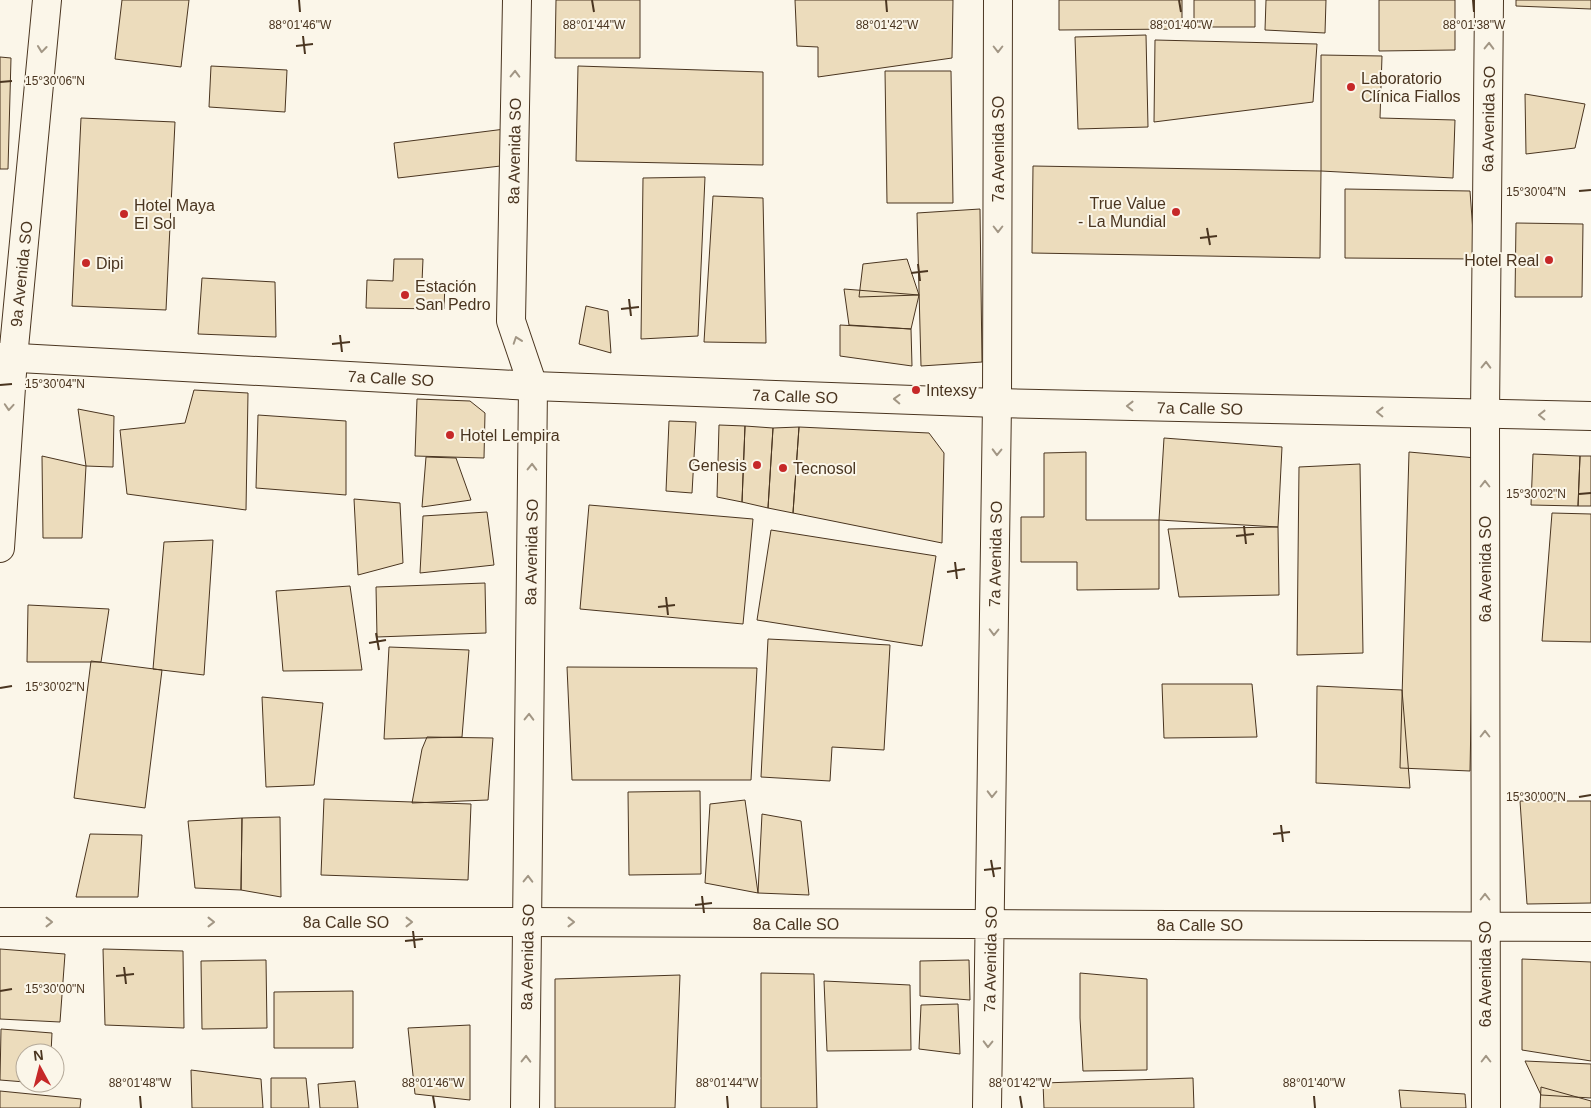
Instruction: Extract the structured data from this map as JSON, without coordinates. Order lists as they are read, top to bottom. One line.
{"streets":{"street":["6a Avenida SO","7a Avenida SO","8a Avenida SO","9a Avenida SO","7a Calle SO","8a Calle SO"]},"crossings":[["6a Avenida SO","7a Calle SO"],["6a Avenida SO","8a Calle SO"],["7a Avenida SO","7a Calle SO"],["7a Avenida SO","8a Calle SO"],["8a Avenida SO","7a Calle SO"],["8a Avenida SO","8a Calle SO"],["9a Avenida SO","7a Calle SO"]],"one_way":["6a Avenida SO","7a Avenida SO","8a Avenida SO","9a Avenida SO","7a Calle SO","8a Calle SO"],"places":["Laboratorio Clínica Fiallos","True Value - La Mundial","Hotel Maya El Sol","Hotel Real","Dipi","Estación San Pedro","Intexsy","Hotel Lempira","Genesis","Tecnosol"],"north":"top","coordinates":["88°01'46\"W","88°01'44\"W","88°01'42\"W","88°01'40\"W","88°01'38\"W","15°30'06\"N","15°30'04\"N","15°30'02\"N","15°30'00\"N","88°01'48\"W"]}
